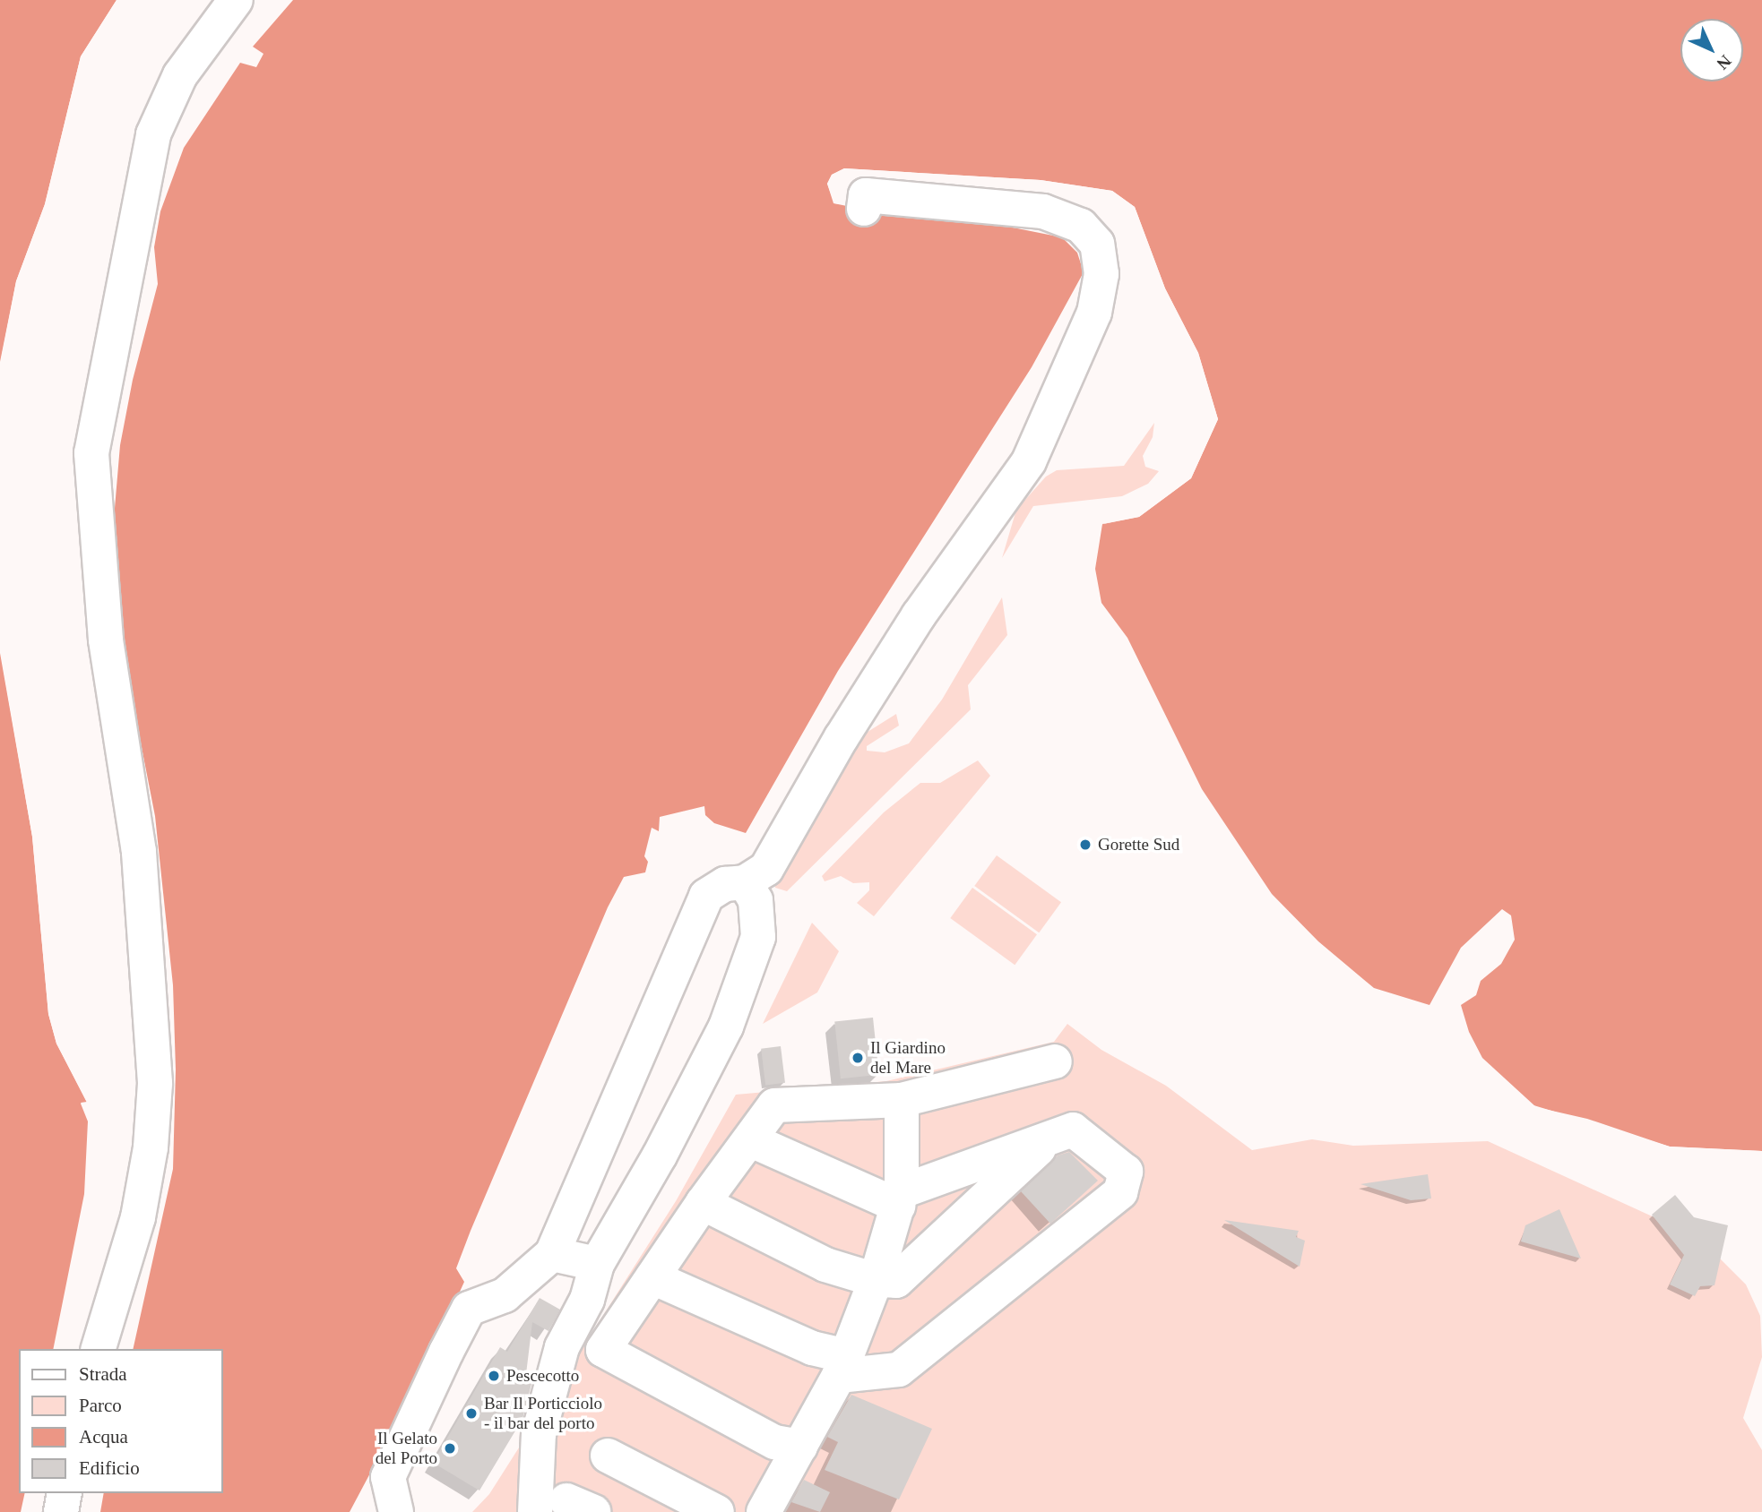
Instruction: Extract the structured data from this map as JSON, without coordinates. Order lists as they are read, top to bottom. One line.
{"places":["Gorette Sud","Il Giardino del Mare","Pescecotto","Bar Il Porticciolo - il bar del porto","Il Gelato del Porto"],"legend":["Strada","Parco","Acqua","Edificio"],"north":"bottom right"}
